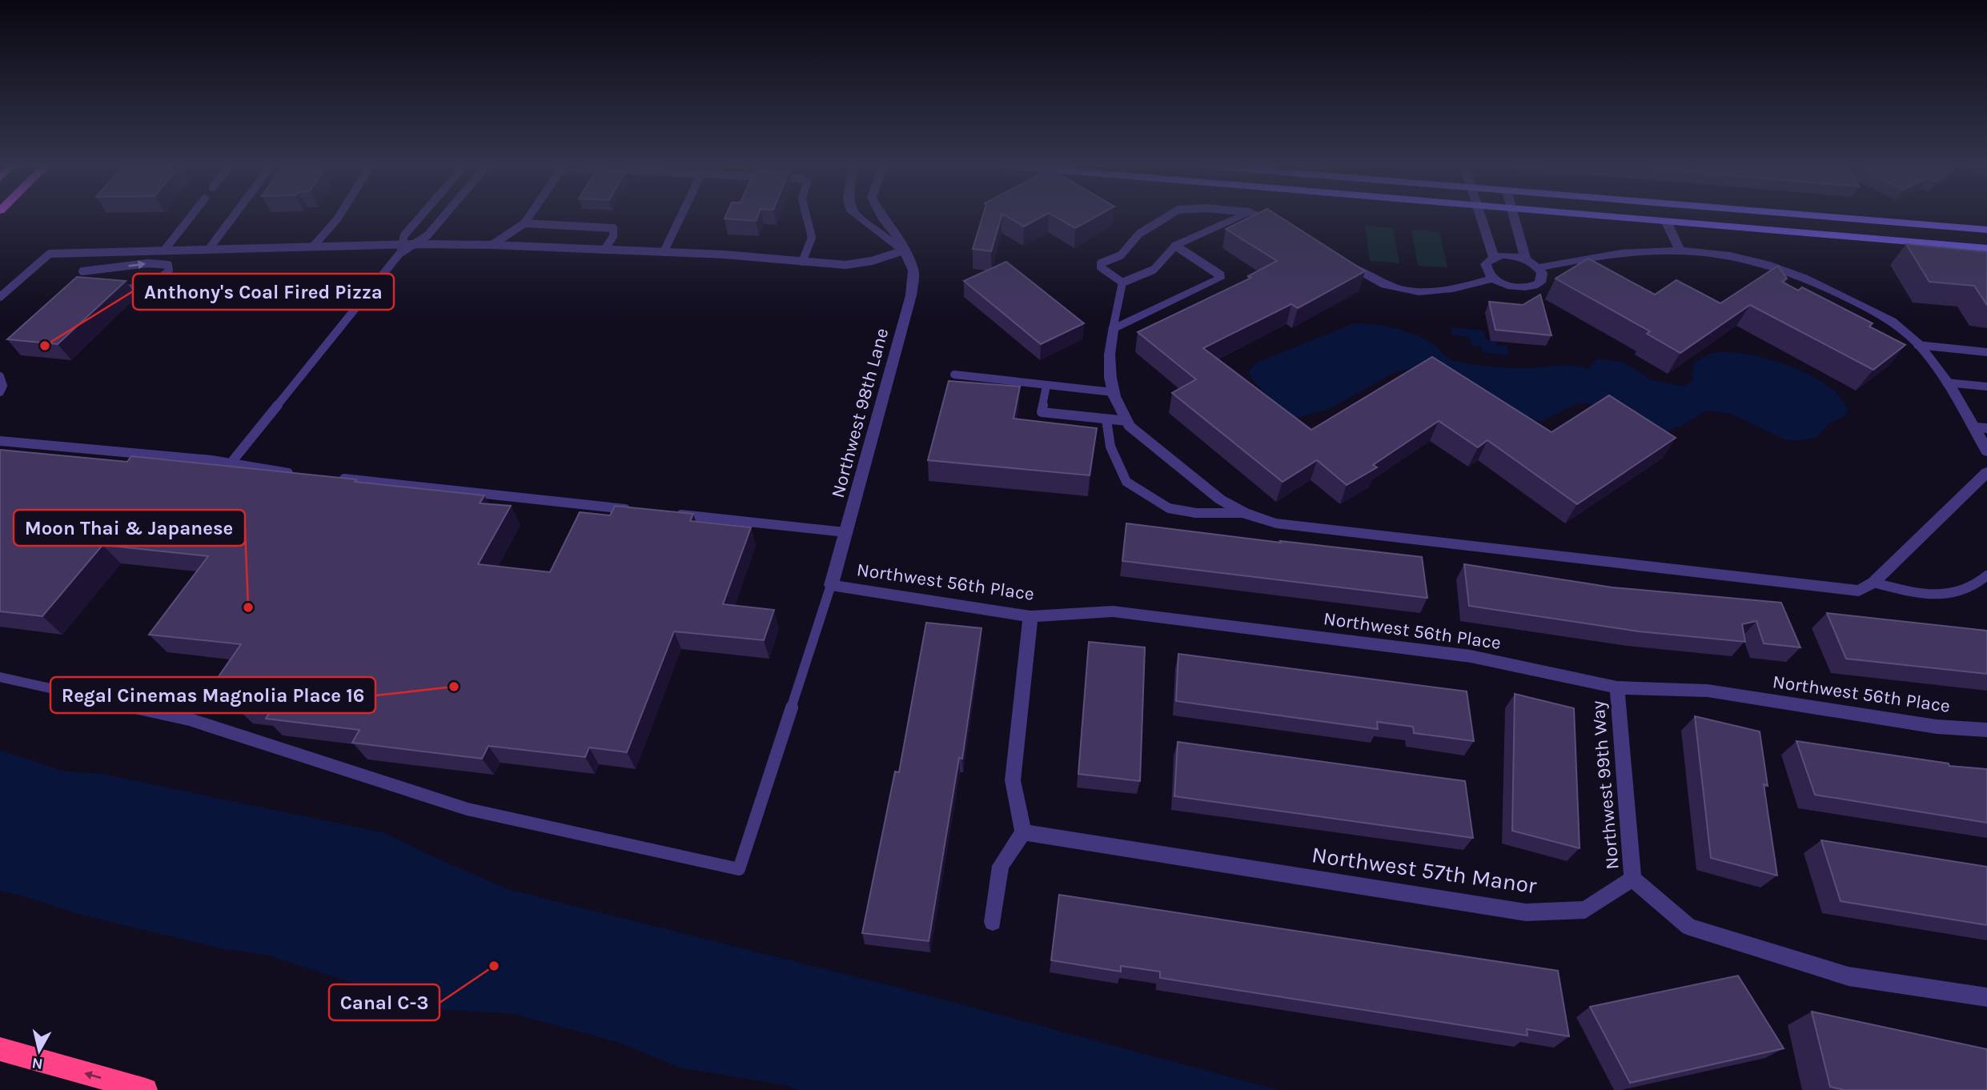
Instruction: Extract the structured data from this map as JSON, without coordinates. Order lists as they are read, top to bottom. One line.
{"streets":{"street":["Northwest 98th Lane","Northwest 56th Place","Northwest 99th Way","Northwest 57th Manor"]},"crossings":[["Northwest 98th Lane","Northwest 56th Place"],["Northwest 56th Place","Northwest 99th Way"],["Northwest 99th Way","Northwest 57th Manor"]],"places":["Anthony's Coal Fired Pizza","Moon Thai & Japanese","Regal Cinemas Magnolia Place 16","Canal C-3"],"north":"bottom"}
